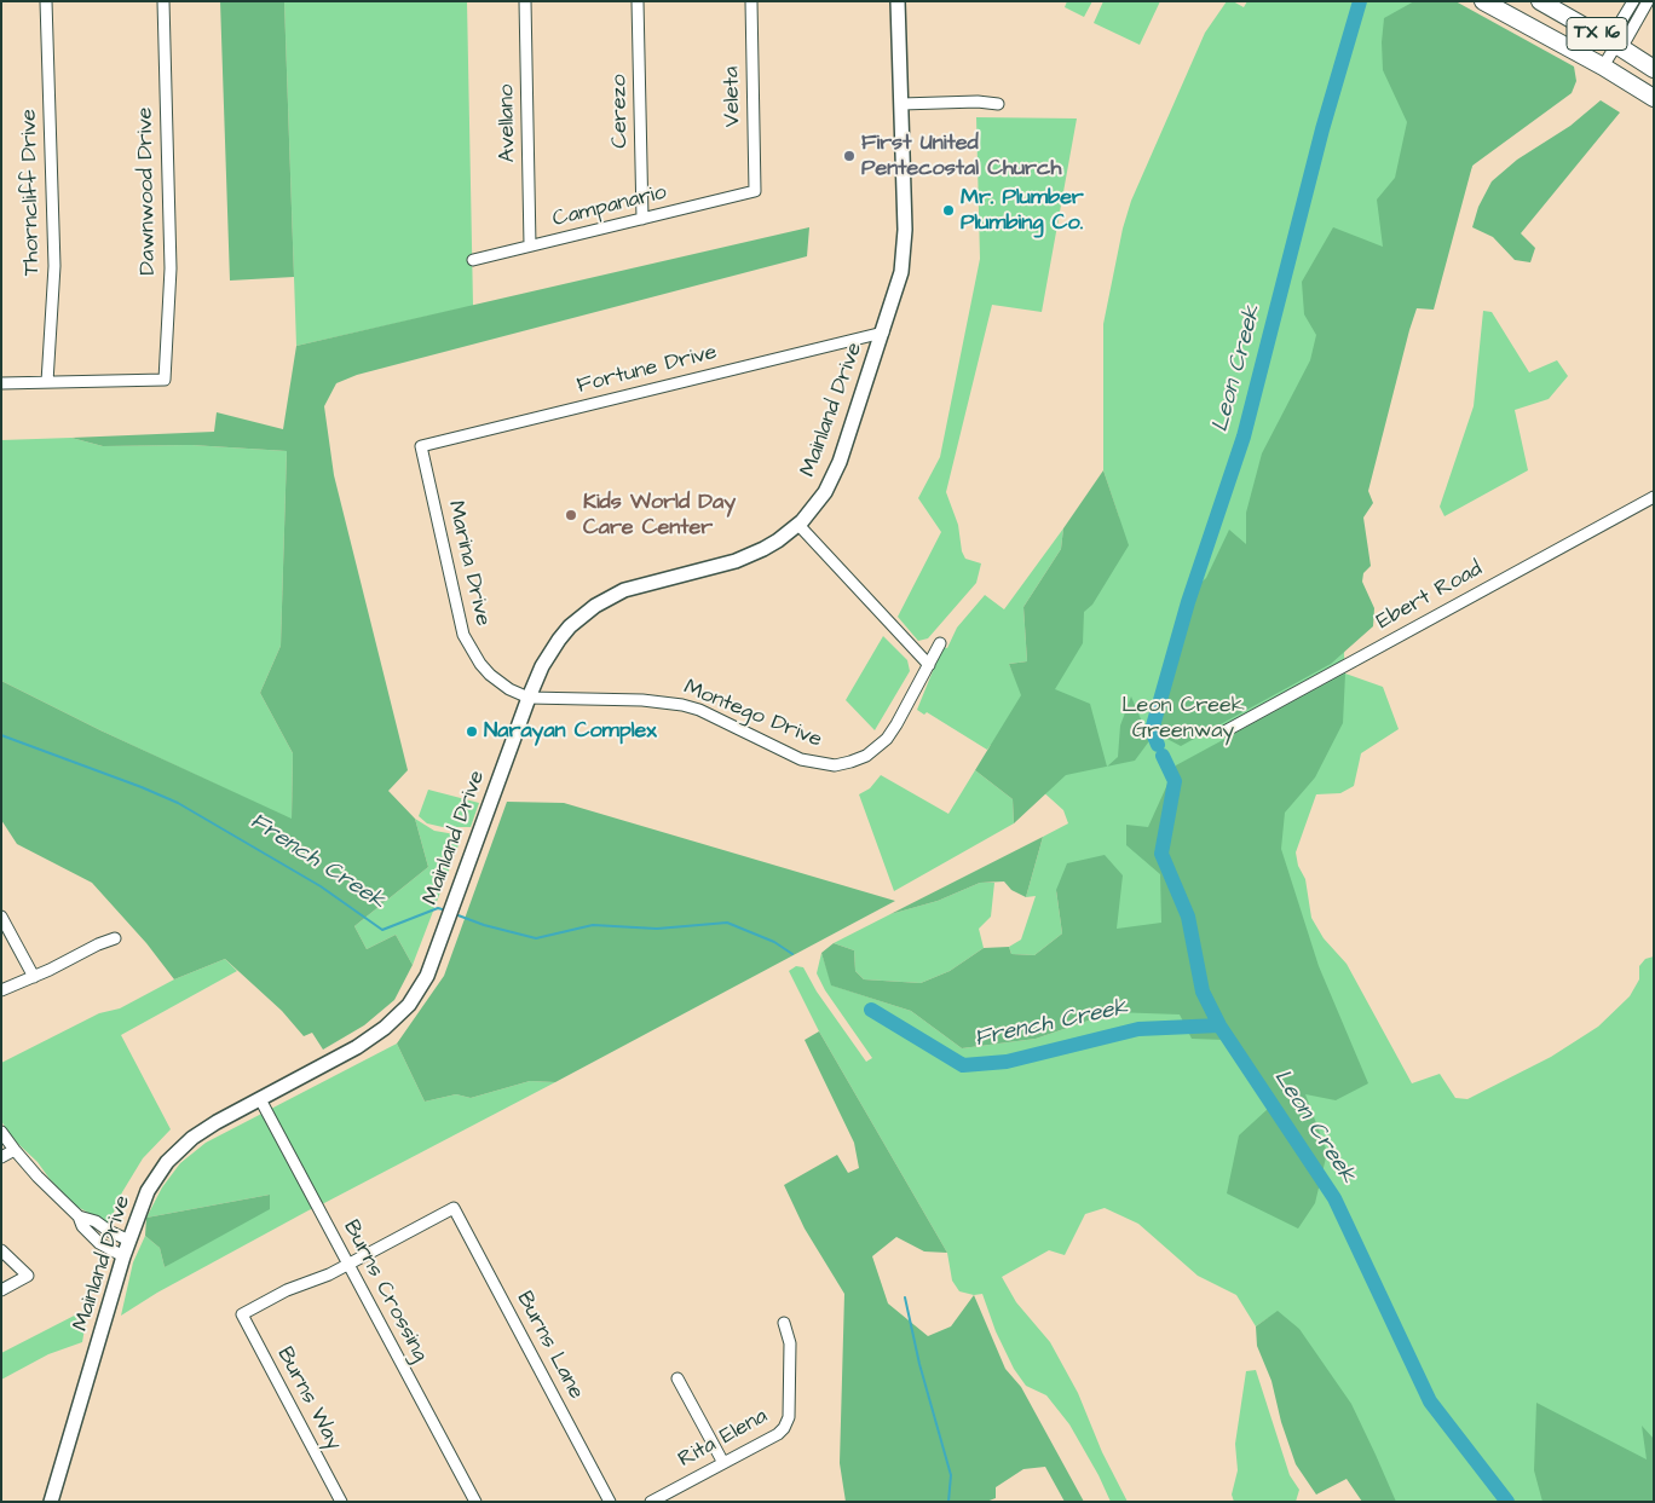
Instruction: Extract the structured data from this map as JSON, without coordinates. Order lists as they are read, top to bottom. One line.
{"streets":{"main road":["TX 16","Mainland Drive"],"street":["Veleta","Cerezo","Avellano","Dawnwood Drive","Thorncliff Drive","Campanario","Fortune Drive","Marina Drive","Ebert Road","Montego Drive","Burns Crossing","Burns Lane","Burns Way","Rita Elena"]},"crossings":[["Veleta","Campanario"],["Cerezo","Campanario"],["Avellano","Campanario"],["Dawnwood Drive","Thorncliff Drive"],["Fortune Drive","Mainland Drive"],["Fortune Drive","Marina Drive"],["Mainland Drive","Marina Drive"],["Mainland Drive","Montego Drive"],["Mainland Drive","Burns Crossing"],["Marina Drive","Montego Drive"],["Burns Crossing","Burns Lane"],["Burns Crossing","Burns Way"],["Burns Lane","Burns Way"]],"water":["Leon Creek","French Creek"],"parks":["Leon Creek Greenway"],"places":["First United Pentecostal Church","Mr. Plumber Plumbing Co.","Kids World Day Care Center","Narayan Complex"]}
